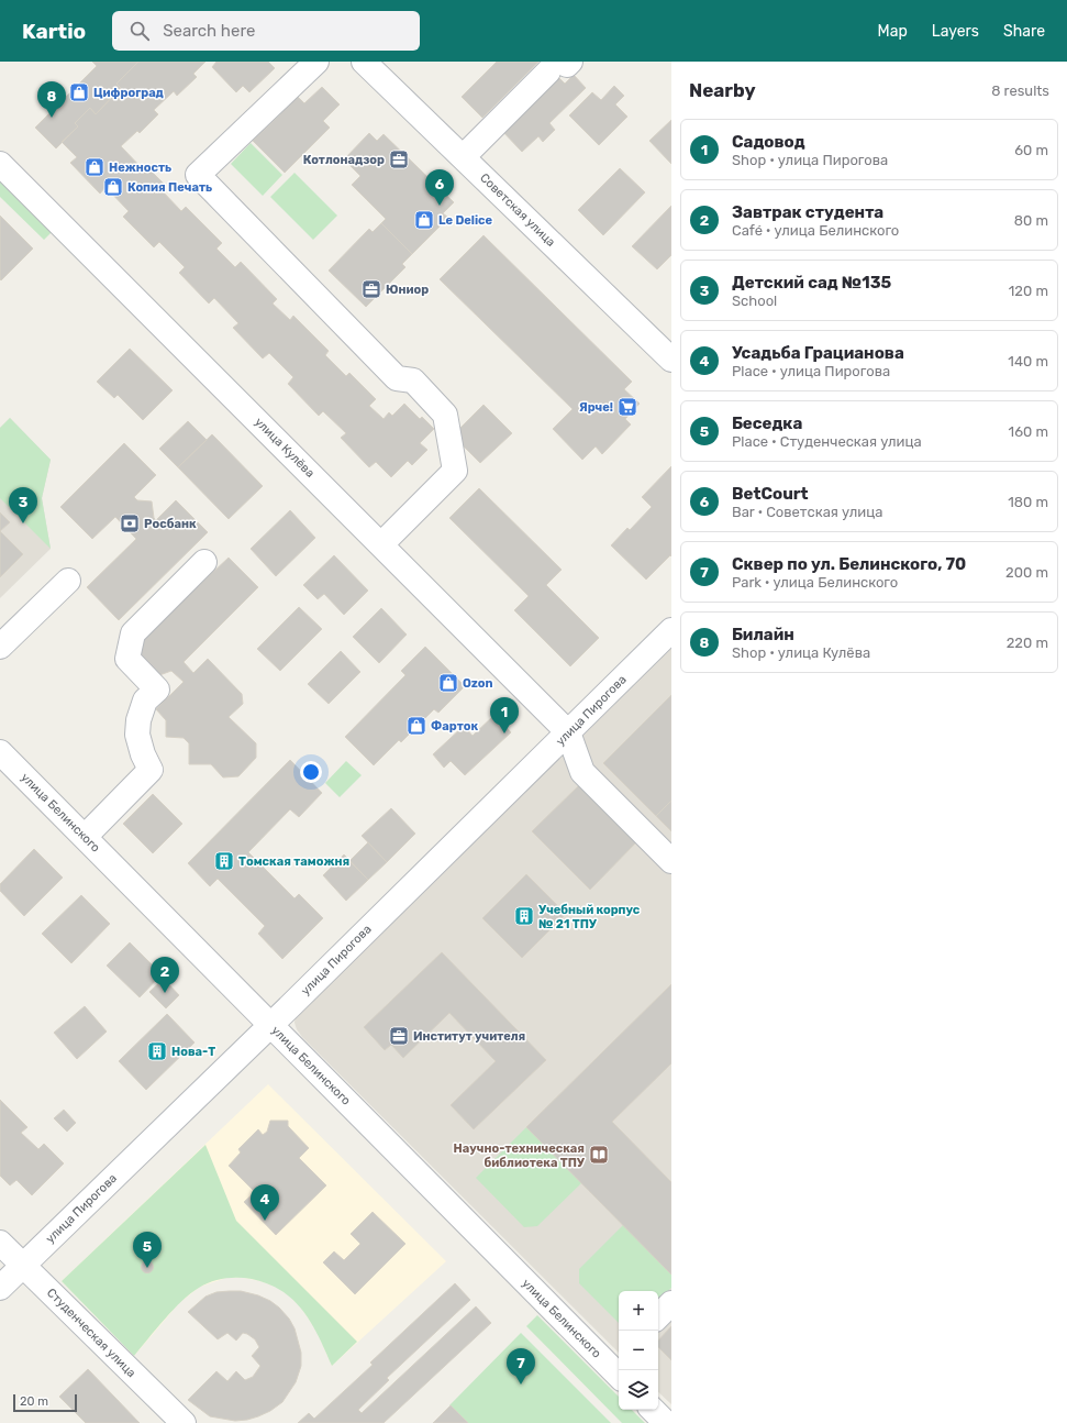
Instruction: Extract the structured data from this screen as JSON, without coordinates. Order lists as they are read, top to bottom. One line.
{"streets":{"street":["Советская улица","улица Кулёва","улица Пирогова","улица Белинского","Студенческая улица"]},"crossings":[["улица Кулёва","улица Пирогова"],["улица Пирогова","улица Белинского"],["улица Пирогова","Студенческая улица"]],"places":{"shop":["Цифроград","Нежность","Копия Печать","Le Delice","Ozon","Фарток"],"office":["Котлонадзор","Юниор","Институт учителя"],"supermarket":["Ярче!"],"bank":["Росбанк"],"building":["Томская таможня","Учебный корпус № 21 ТПУ","Нова-Т"],"library":["Научно-техническая библиотека ТПУ"]},"scale_bar":"20 m","page":{"header":"Kartio","search":"Search here","nav":["Map","Layers","Share"],"heading":["Nearby","8 results"],"pins":["8","6","3","1","2","4","5","7"],"list":[{"mark":"1","name":"Садовод","note":"Shop · улица Пирогова","value":"60 m"},{"mark":"2","name":"Завтрак студента","note":"Café · улица Белинского","value":"80 m"},{"mark":"3","name":"Детский сад №135","note":"School","value":"120 m"},{"mark":"4","name":"Усадьба Грацианова","note":"Place · улица Пирогова","value":"140 m"},{"mark":"5","name":"Беседка","note":"Place · Студенческая улица","value":"160 m"},{"mark":"6","name":"BetCourt","note":"Bar · Советская улица","value":"180 m"},{"mark":"7","name":"Сквер по ул. Белинского, 70","note":"Park · улица Белинского","value":"200 m"},{"mark":"8","name":"Билайн","note":"Shop · улица Кулёва","value":"220 m"}],"map_buttons":["+","−"],"scale":"20 m"}}
